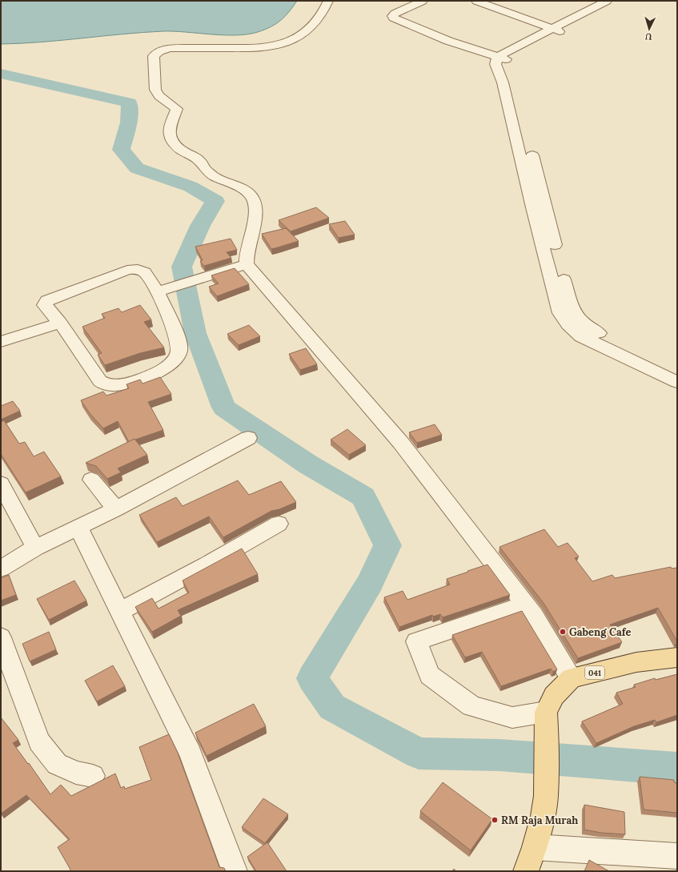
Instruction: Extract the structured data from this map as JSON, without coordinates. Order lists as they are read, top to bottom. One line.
{"streets":{"main road":["041"]},"places":["Gabeng Cafe","RM Raja Murah"],"north":"bottom"}
